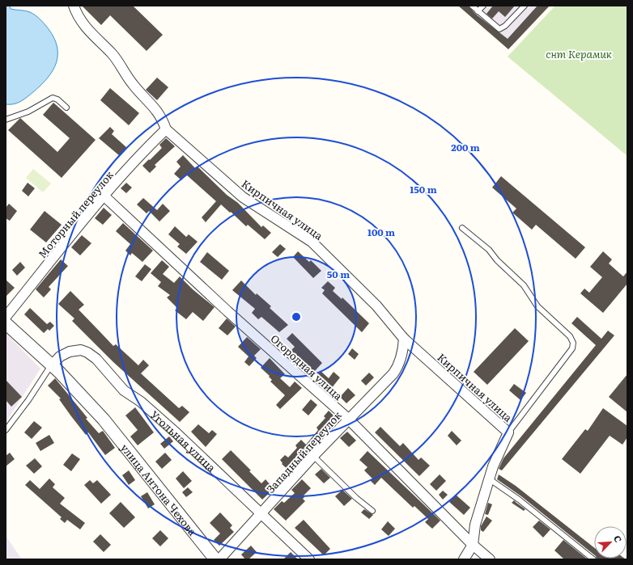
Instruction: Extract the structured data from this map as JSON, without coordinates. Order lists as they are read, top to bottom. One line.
{"streets":{"street":["Кирпичная улица","Моторный переулок","Огородная улица","Угольная улица","Западный переулок","улица Антона Чехова"]},"crossings":[["Кирпичная улица","Моторный переулок"],["Кирпичная улица","Западный переулок"],["Моторный переулок","Огородная улица"],["Огородная улица","Западный переулок"],["Угольная улица","Западный переулок"],["Угольная улица","улица Антона Чехова"]],"parks":["снт Керамик"],"north":"top right","rings":["200 m","150 m","100 m","50 m"]}
